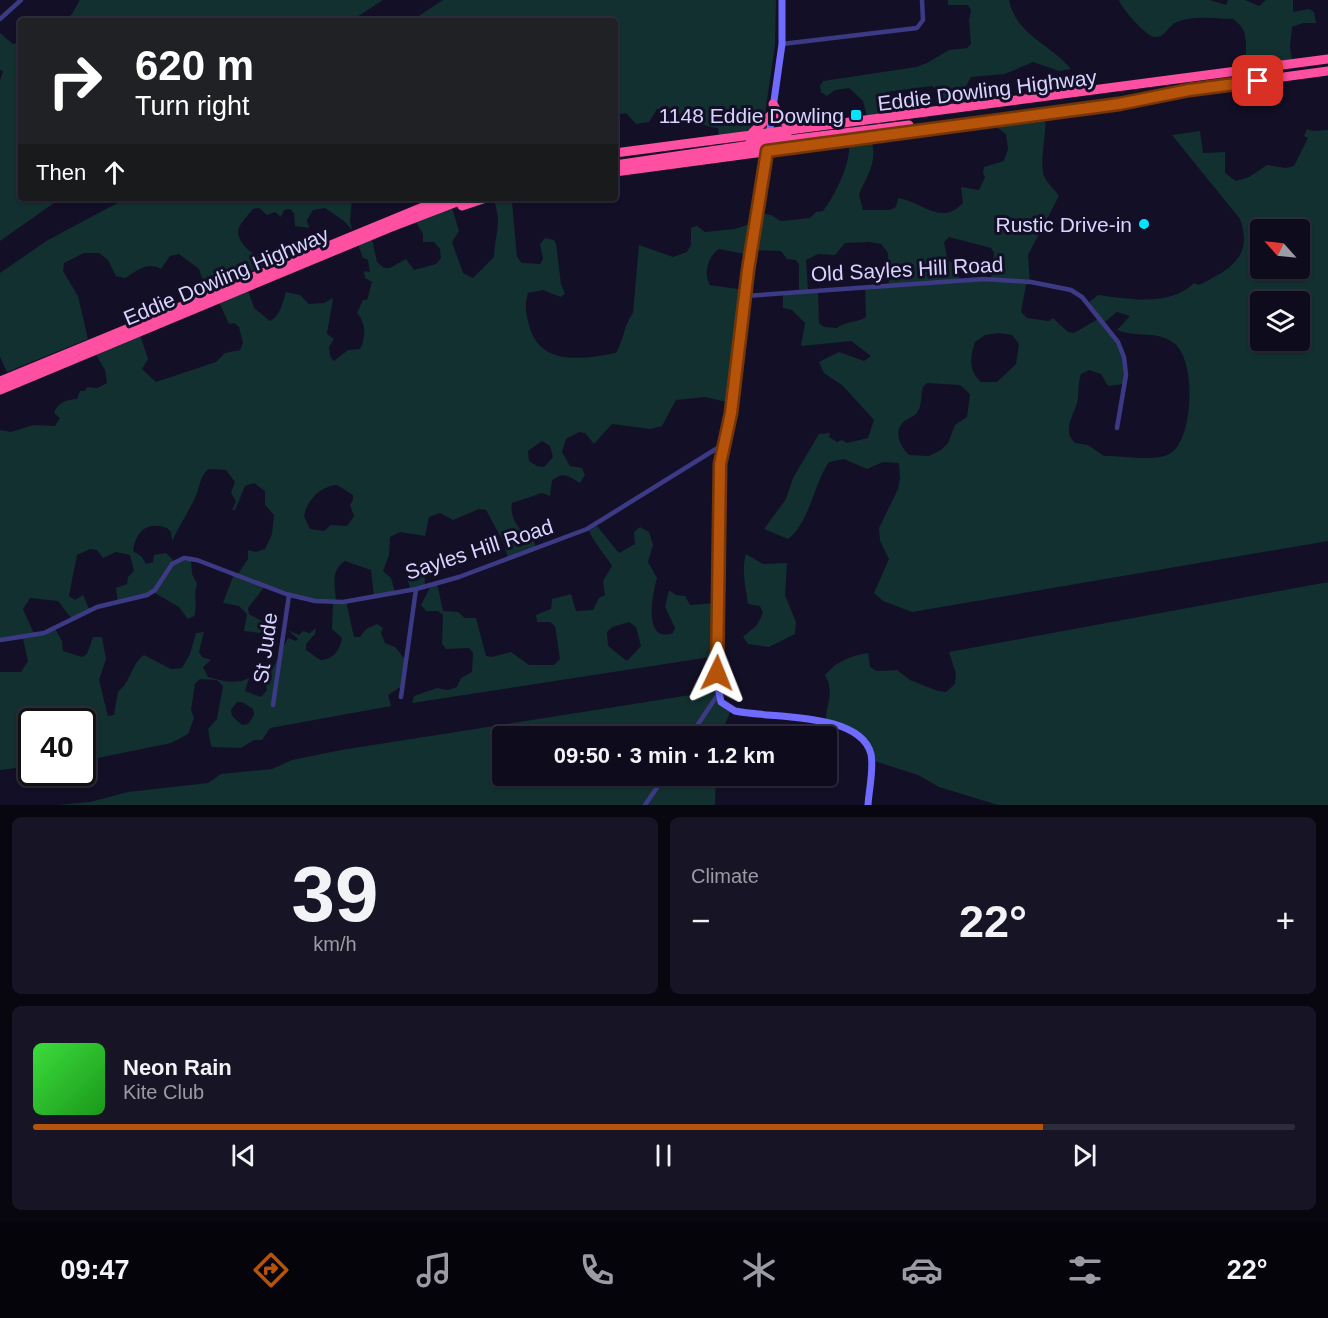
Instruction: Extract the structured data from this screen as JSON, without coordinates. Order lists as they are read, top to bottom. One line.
{"streets":{"highway":["Eddie Dowling Highway"],"street":["Old Sayles Hill Road","Sayles Hill Road","St Jude"]},"crossings":[["Sayles Hill Road","St Jude"]],"places":{"transit":["1148 Eddie Dowling"],"other":["Rustic Drive-in"]},"north":"top left","page":{"turn":["620 m","Turn right"],"then":"Then","limit":"40","trip":"09:50 · 3 min · 1.2 km","tile":[["39","km/h"],"Climate"],"heat":["−","22°","+"],"song":["Neon Rain","Kite Club"],"tabs":["09:47","22°"]}}
